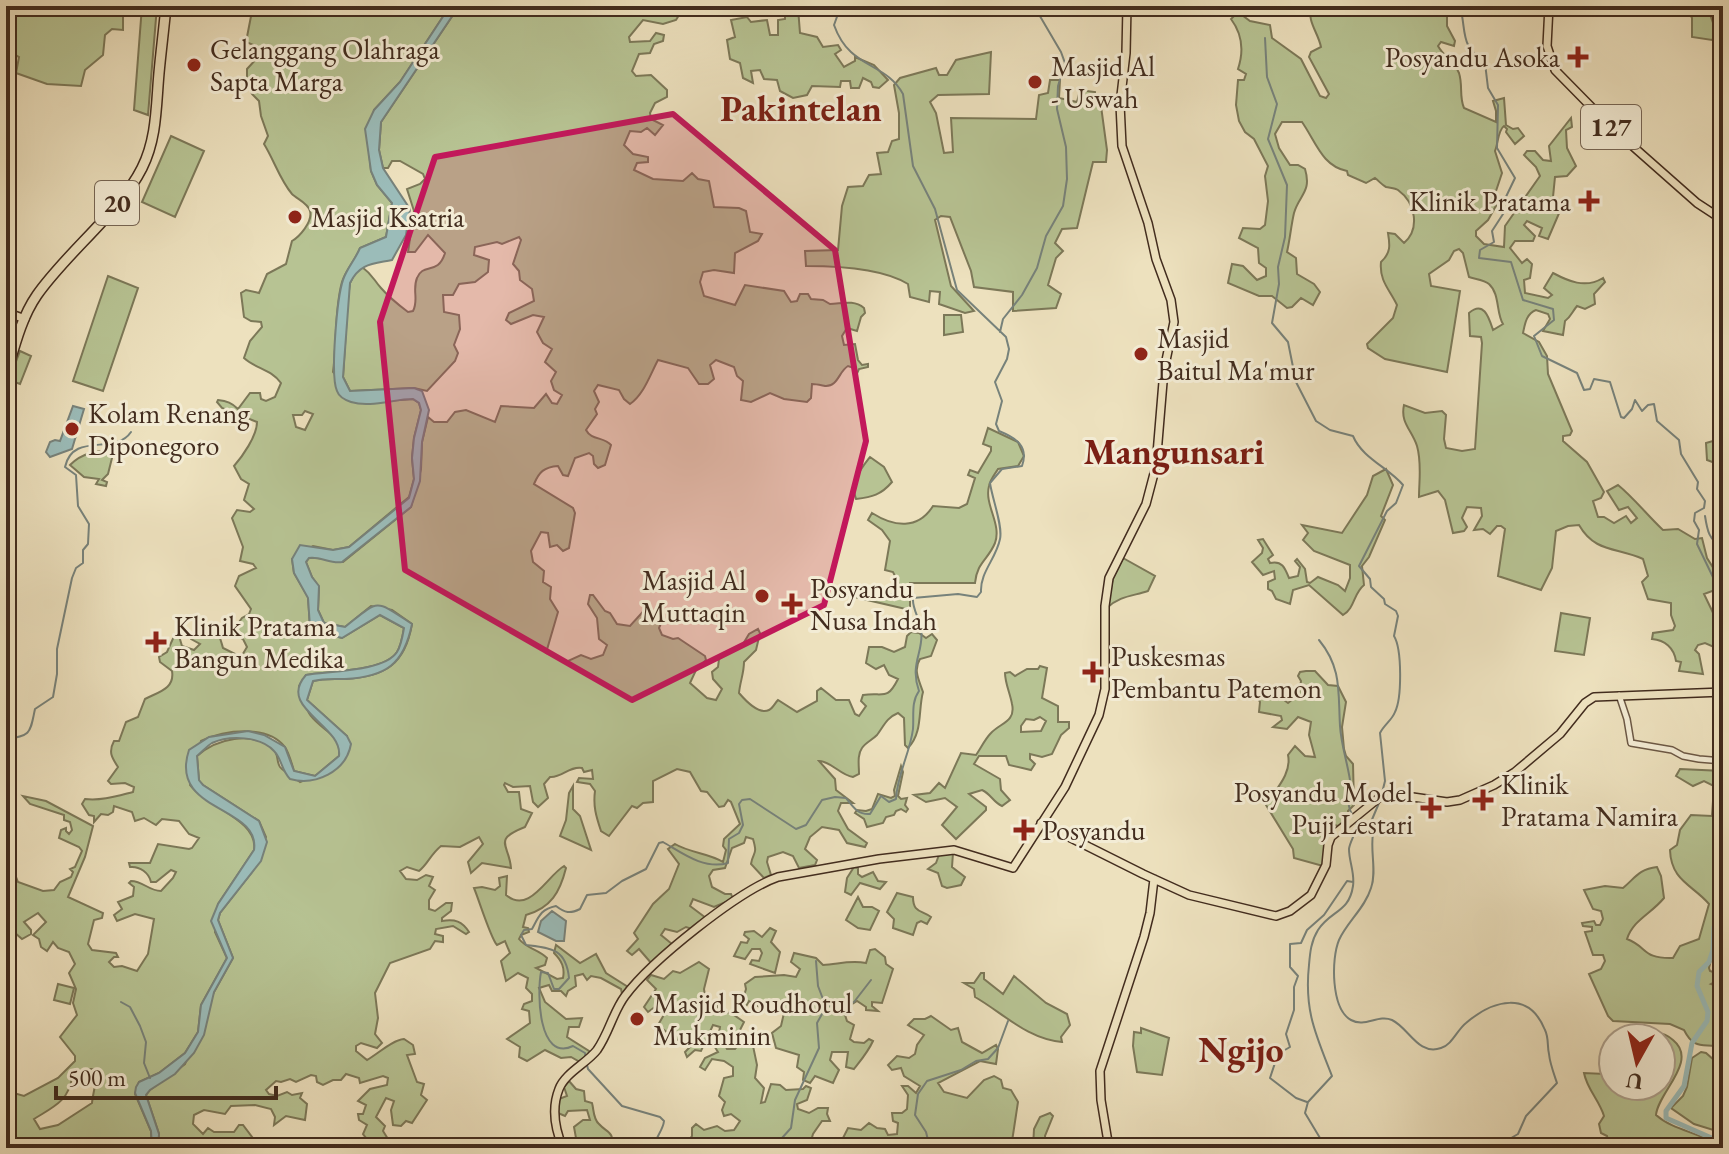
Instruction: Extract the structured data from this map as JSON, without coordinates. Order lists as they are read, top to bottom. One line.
{"streets":{"highway":["20"],"main road":["127"]},"districts":["Pakintelan","Mangunsari","Ngijo"],"places":{"health":["Posyandu Asoka","Klinik Pratama","Posyandu Nusa Indah","Klinik Pratama Bangun Medika","Puskesmas Pembantu Patemon","Klinik Pratama Namira","Posyandu Model Puji Lestari","Posyandu"],"other":["Gelanggang Olahraga Sapta Marga","Masjid Al - Uswah","Masjid Ksatria","Masjid Baitul Ma'mur","Kolam Renang Diponegoro","Masjid Al Muttaqin","Masjid Roudhotul Mukminin"]},"scale_bar":"500 m","north":"bottom"}
